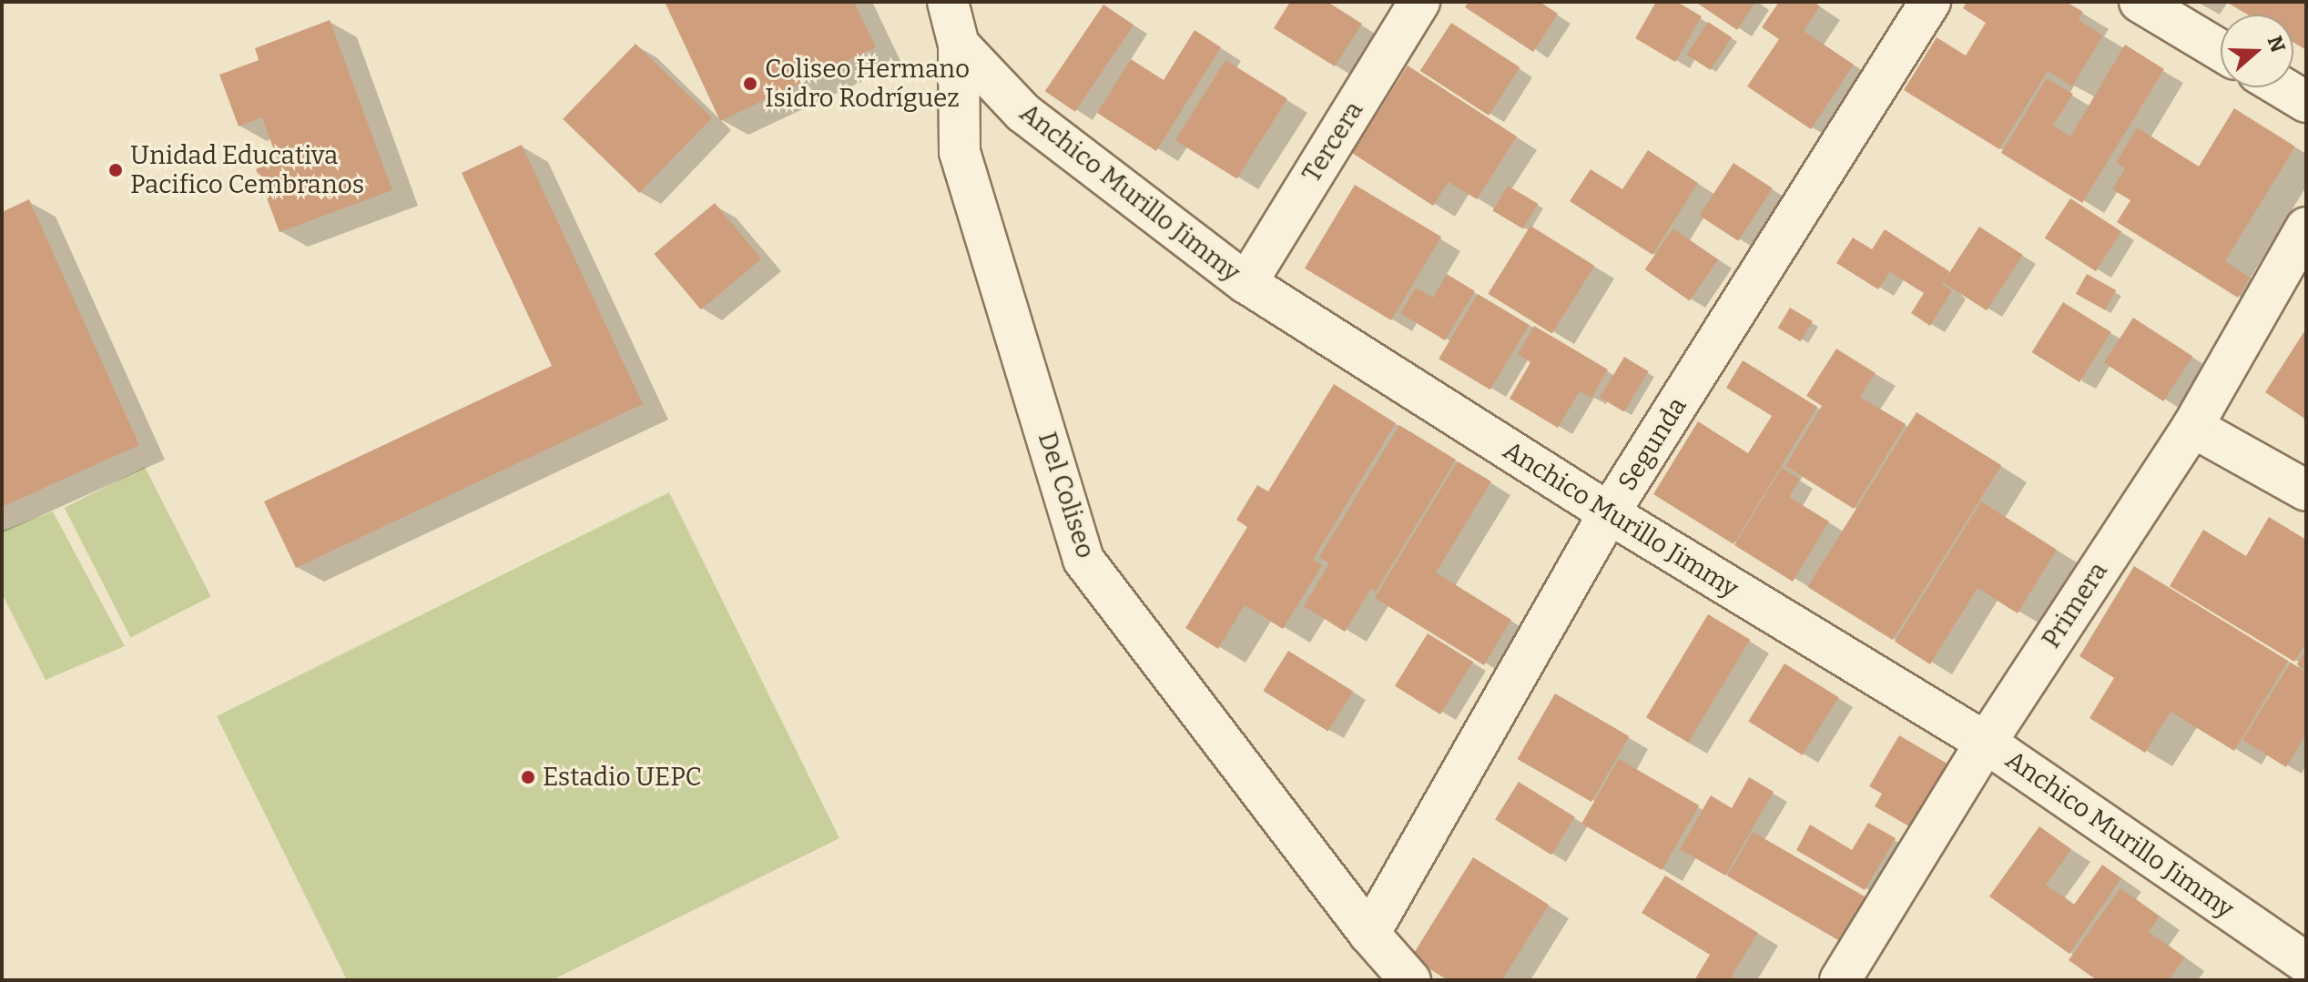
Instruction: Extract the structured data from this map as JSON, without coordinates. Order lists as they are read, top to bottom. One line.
{"streets":{"street":["Tercera","Anchico Murillo Jimmy","Segunda","Del Coliseo","Primera"]},"crossings":[["Tercera","Anchico Murillo Jimmy"],["Anchico Murillo Jimmy","Segunda"],["Anchico Murillo Jimmy","Del Coliseo"],["Anchico Murillo Jimmy","Primera"],["Segunda","Del Coliseo"]],"places":["Coliseo Hermano Isidro Rodríguez","Unidad Educativa Pacifico Cembranos","Estadio UEPC"],"north":"right"}
